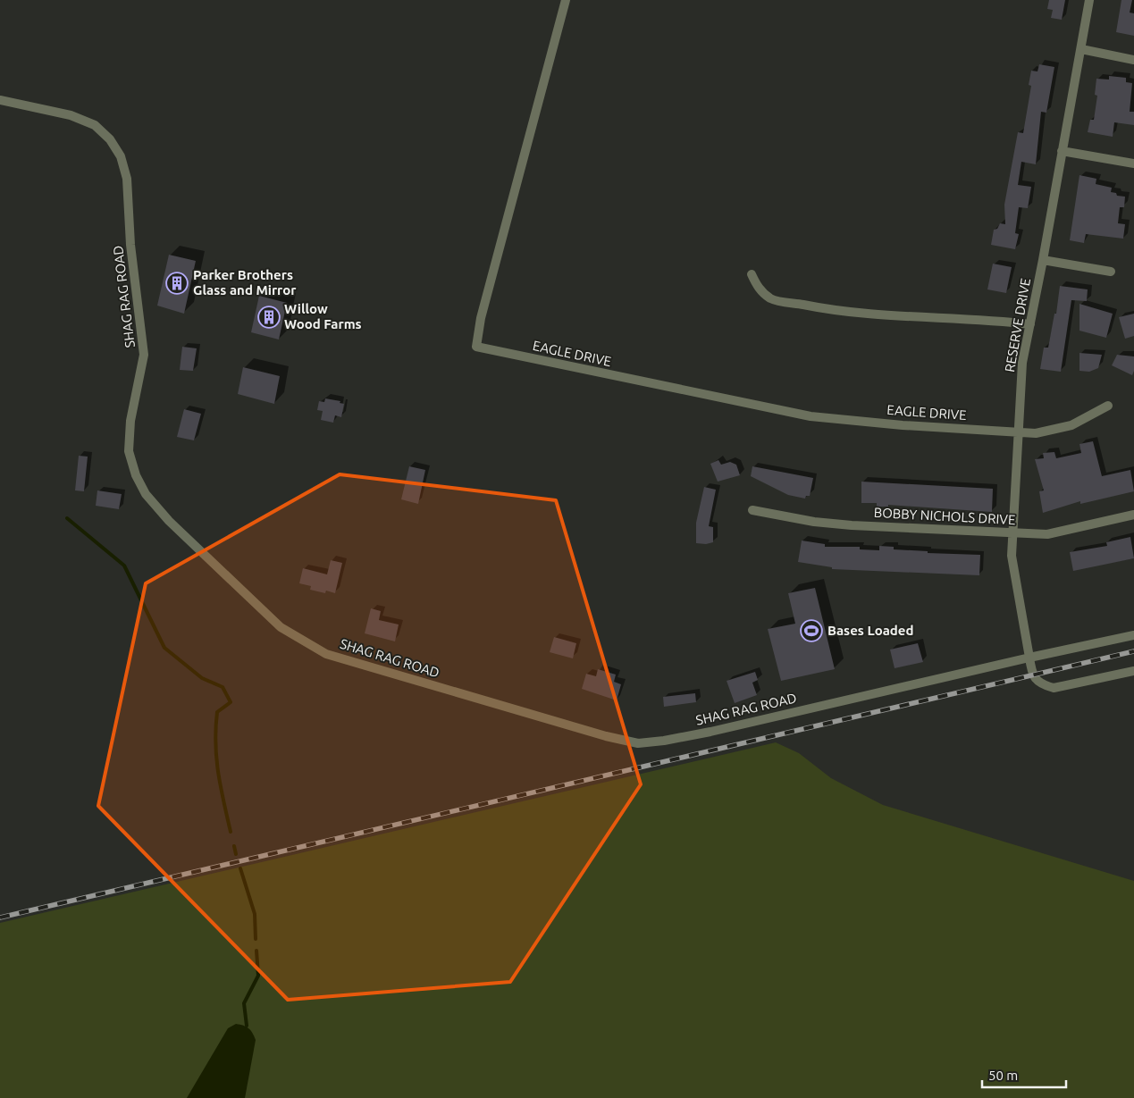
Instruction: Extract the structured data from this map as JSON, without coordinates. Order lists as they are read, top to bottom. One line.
{"streets":{"street":["SHAG RAG ROAD","RESERVE DRIVE","EAGLE DRIVE","BOBBY NICHOLS DRIVE"]},"crossings":[["SHAG RAG ROAD","RESERVE DRIVE"],["RESERVE DRIVE","EAGLE DRIVE"],["RESERVE DRIVE","BOBBY NICHOLS DRIVE"]],"places":{"building":["Parker Brothers Glass and Mirror","Willow Wood Farms"],"sports":["Bases Loaded"]},"scale_bar":"50 m"}
